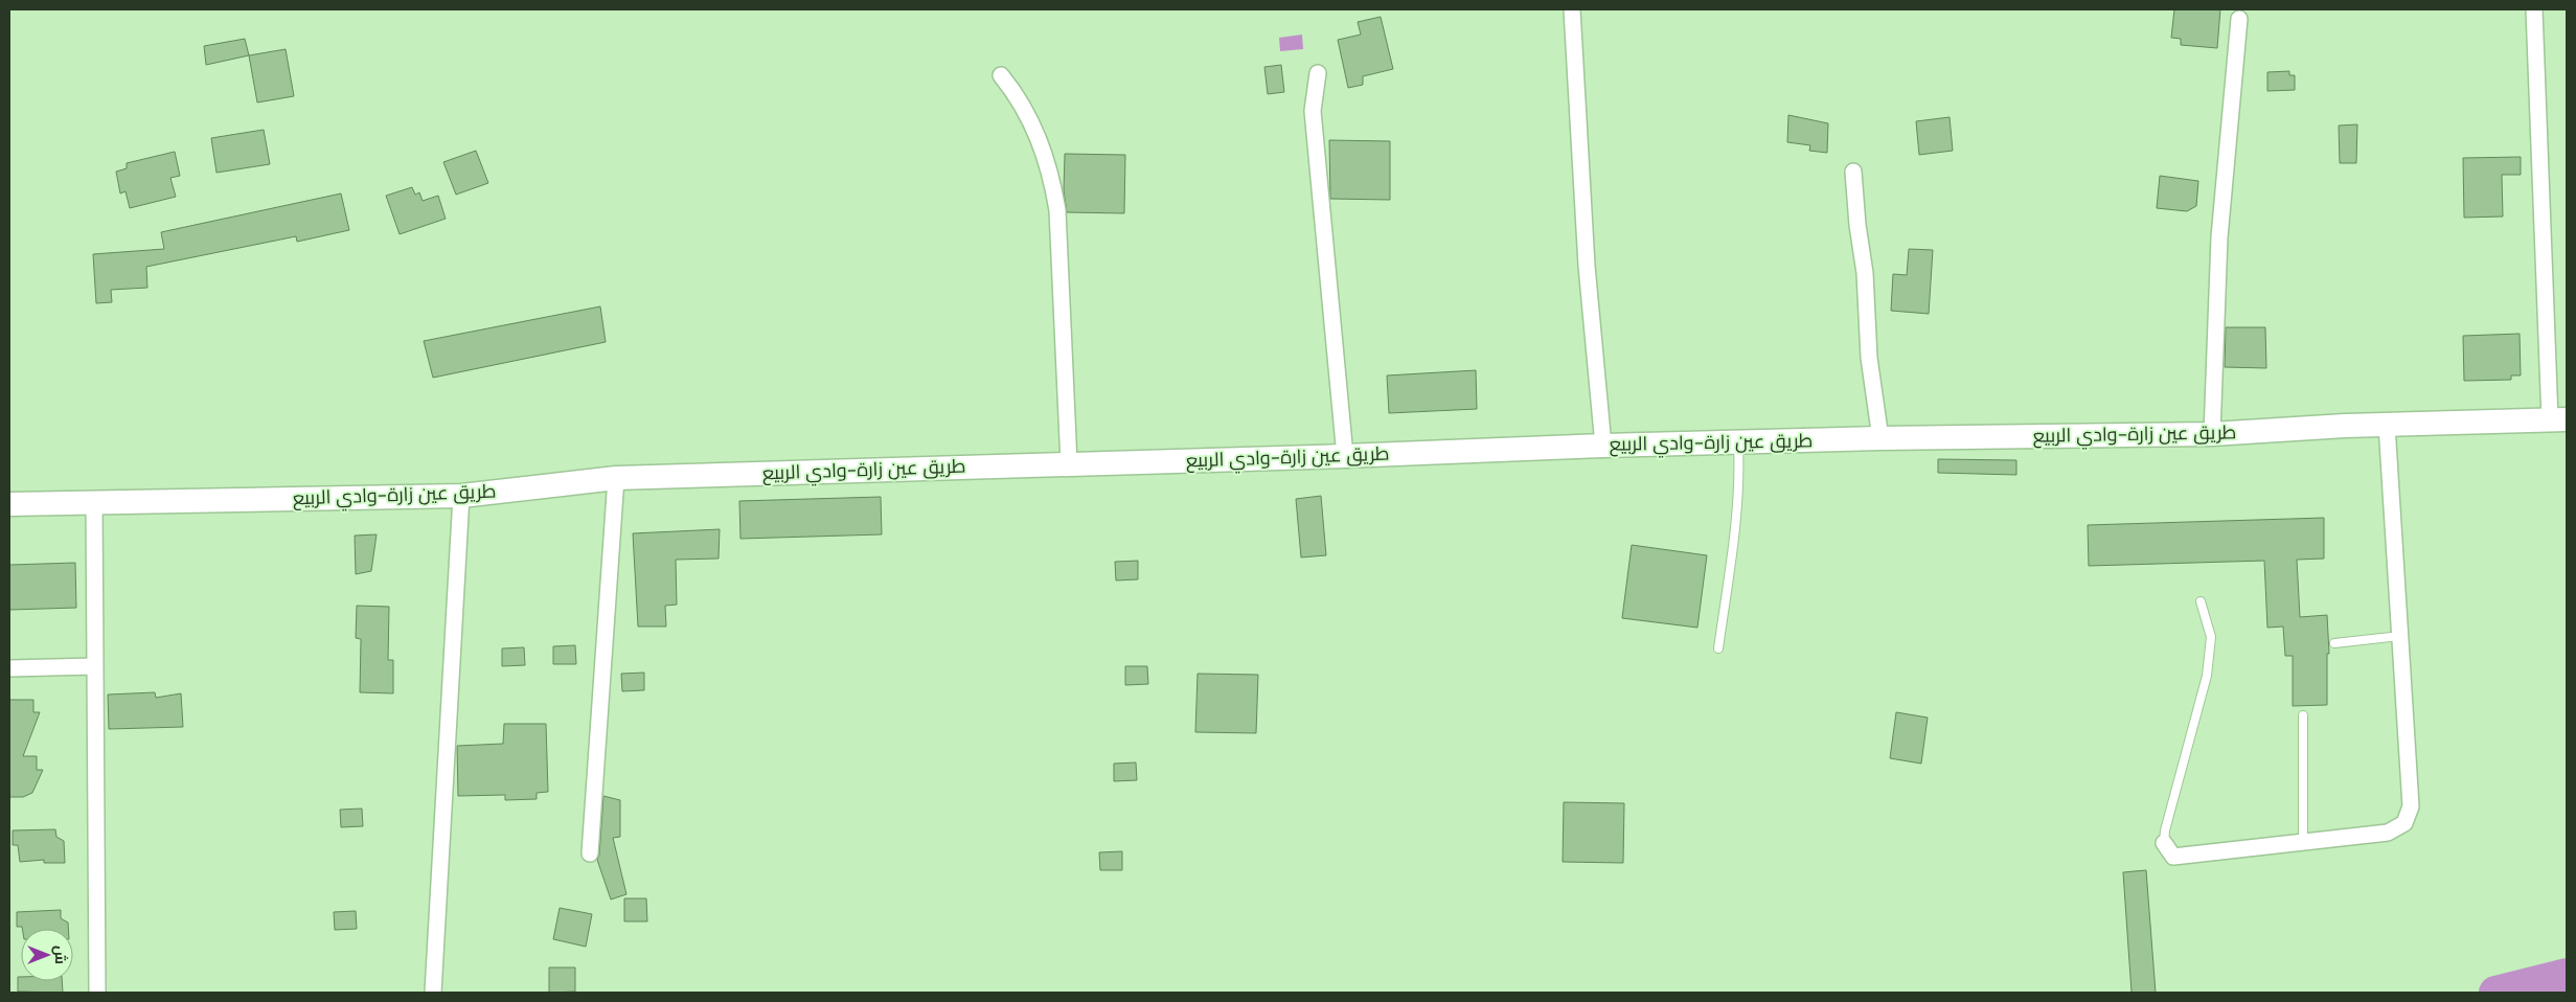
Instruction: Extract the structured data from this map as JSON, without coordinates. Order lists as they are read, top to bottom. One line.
{"streets":{"main road":["طريق عين زارة-وادي الربيع"]},"north":"right"}
